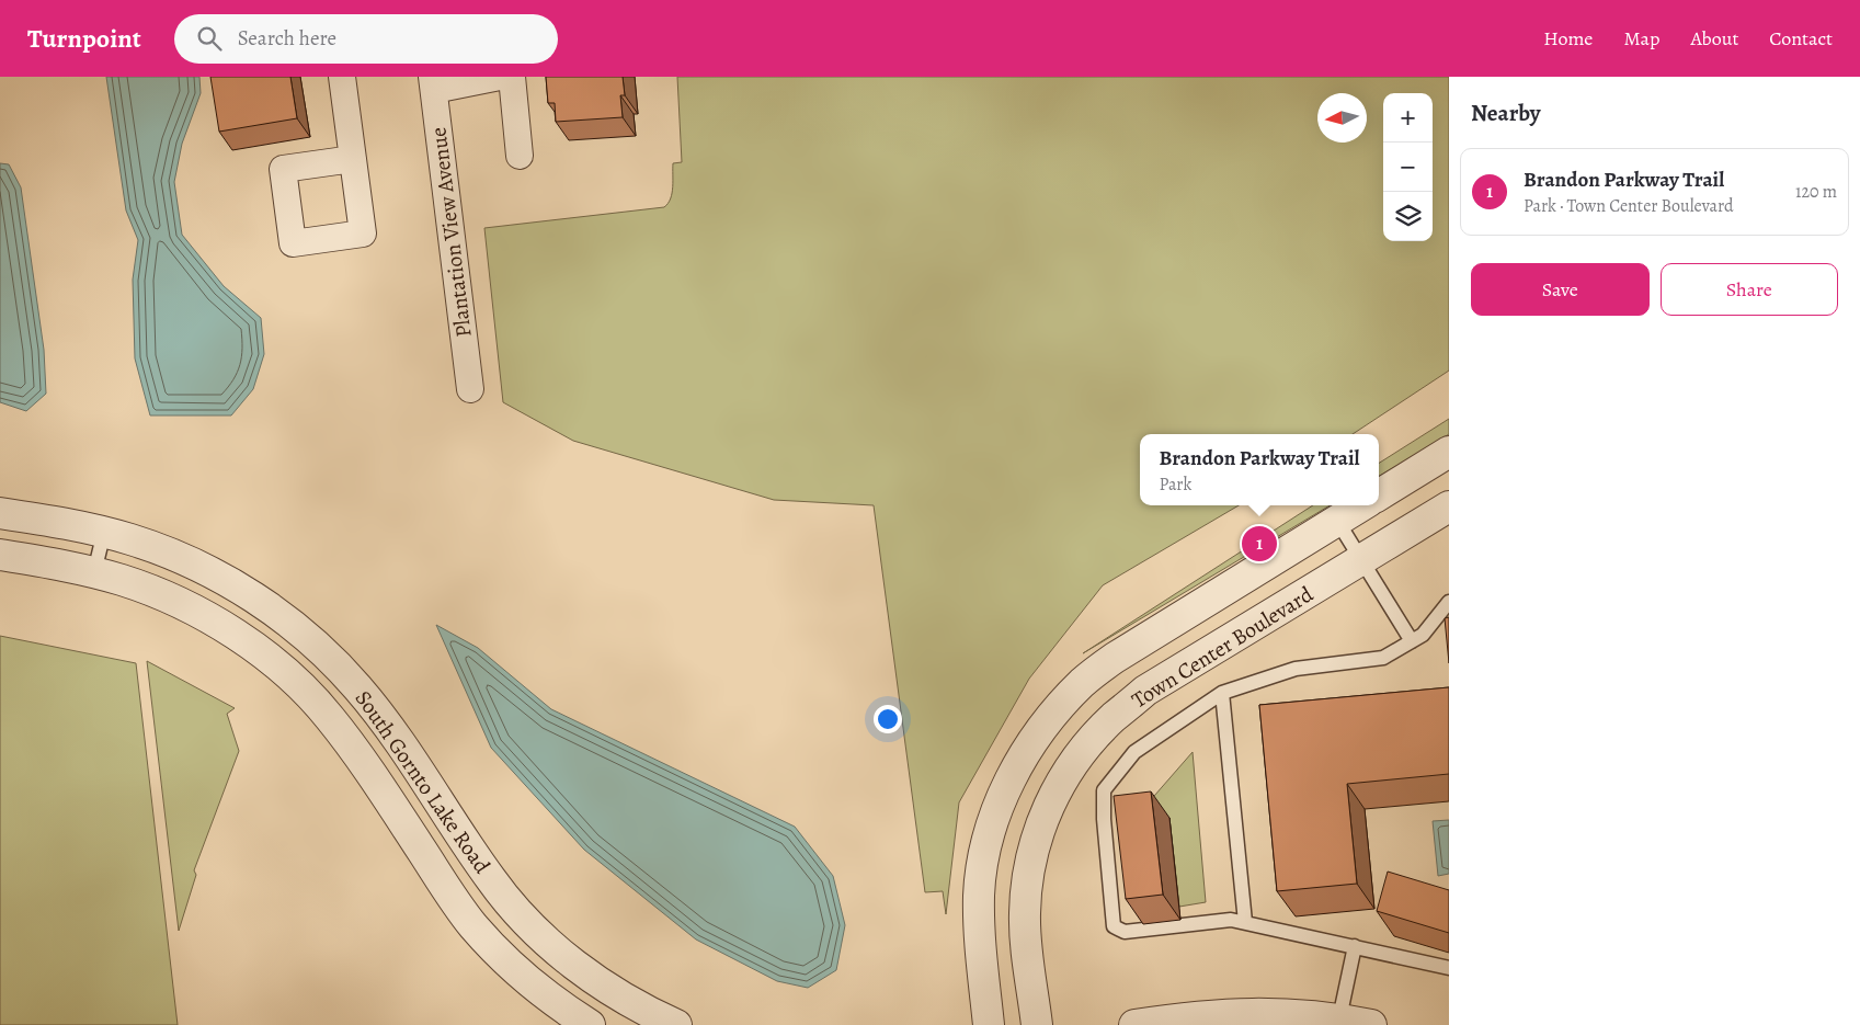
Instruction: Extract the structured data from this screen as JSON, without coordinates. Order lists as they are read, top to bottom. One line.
{"streets":{"street":["Plantation View Avenue","Town Center Boulevard","South Gornto Lake Road"]},"north":"left","page":{"header":"Turnpoint","search":"Search here","nav":["Home","Map","About","Contact"],"heading":"Nearby","map_buttons":["+","−"],"list":[{"mark":"1","name":"Brandon Parkway Trail","note":"Park · Town Center Boulevard","value":"120 m"}],"buttons":["Save","Share"],"popup":["Brandon Parkway Trail","Park"],"pins":"1"}}
